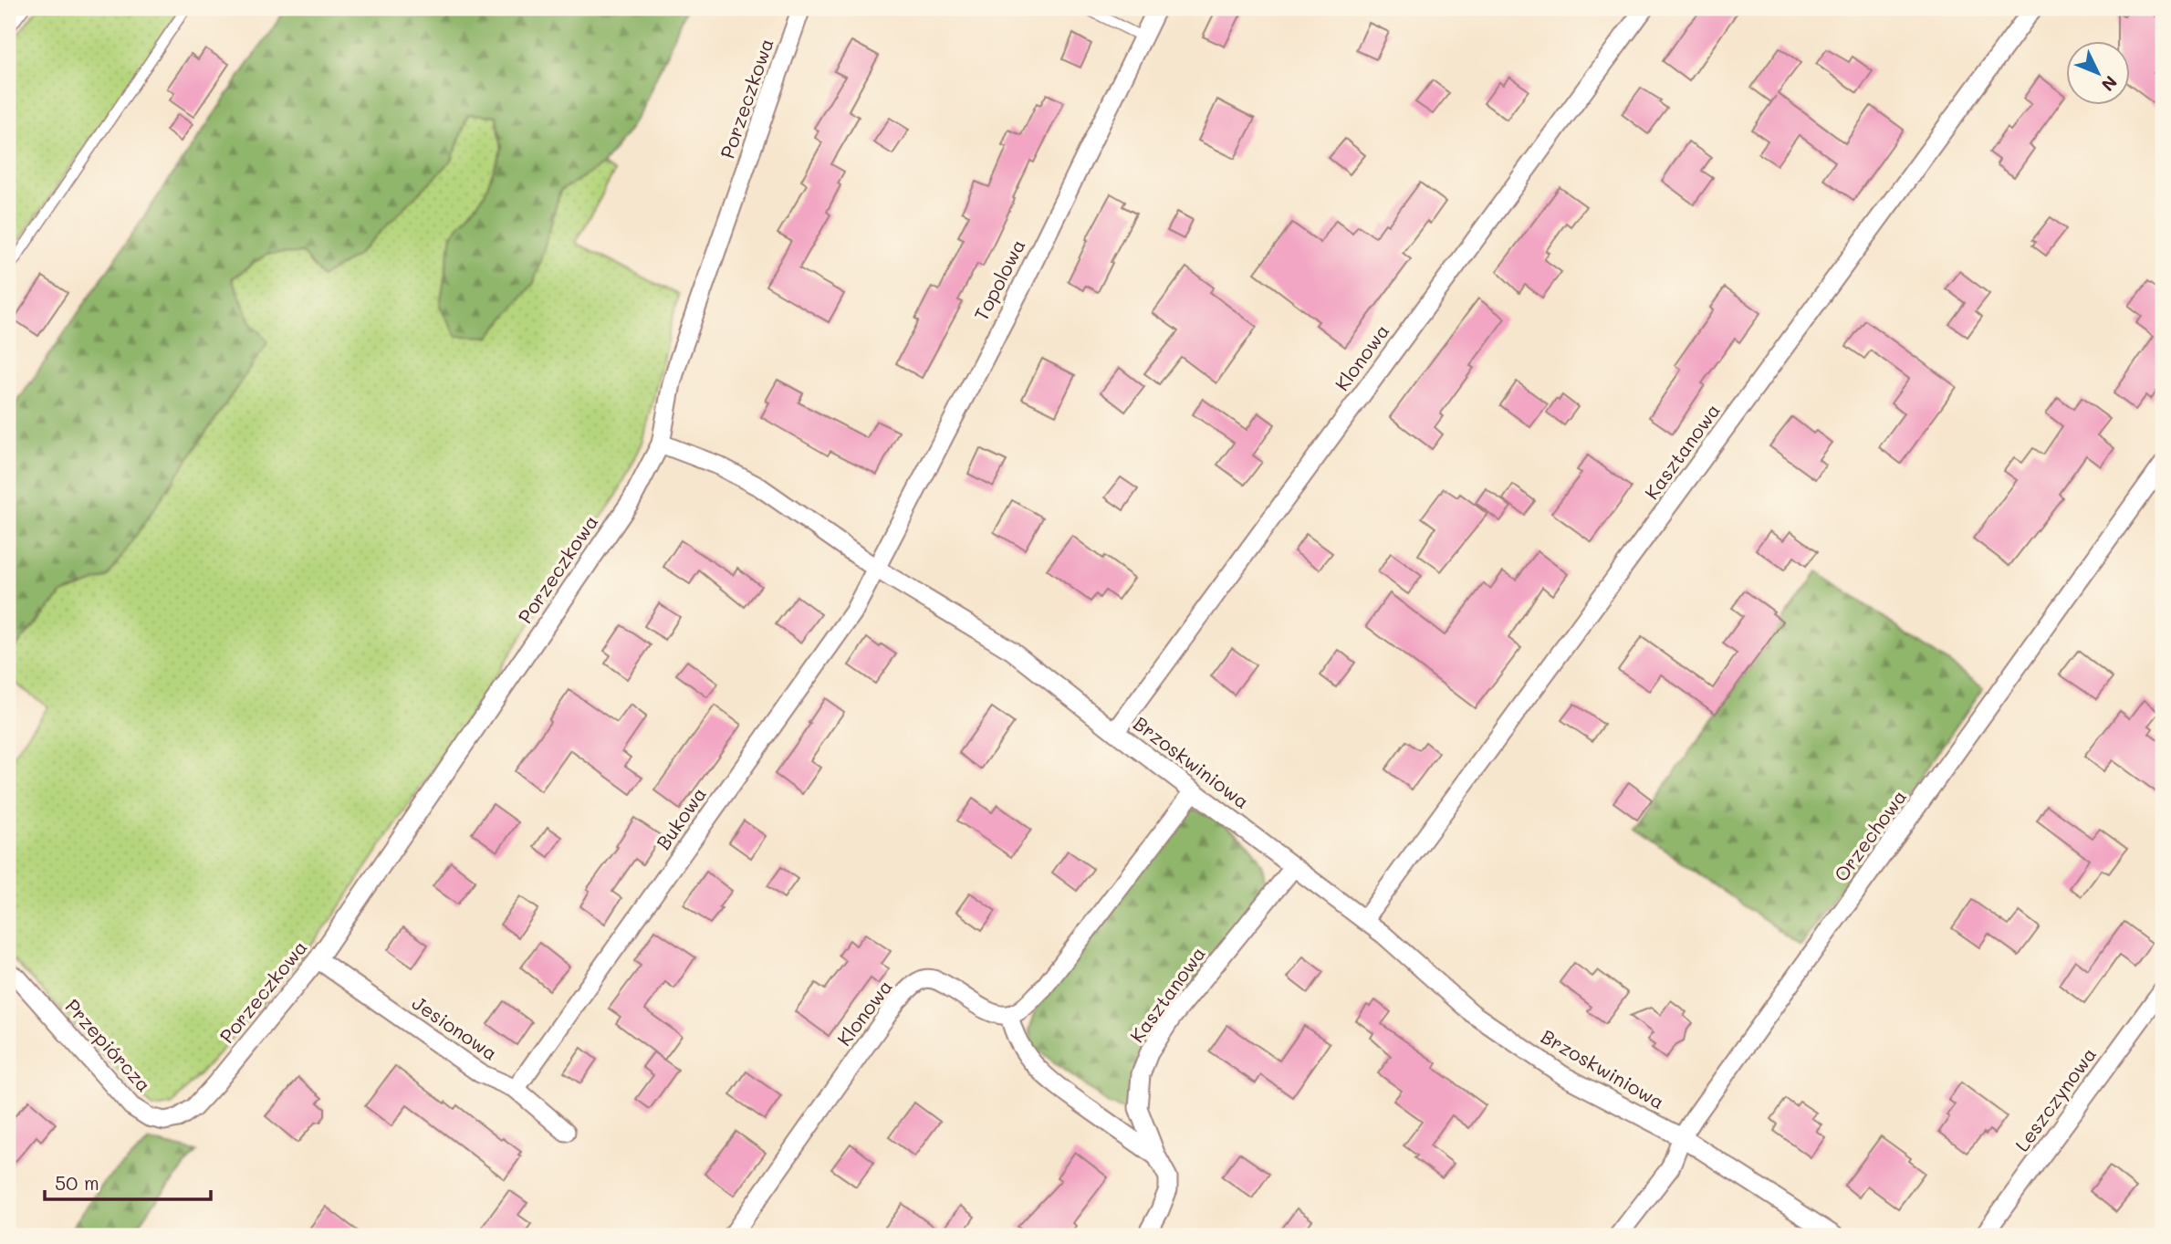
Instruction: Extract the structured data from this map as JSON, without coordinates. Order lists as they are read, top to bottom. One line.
{"streets":{"street":["Porzeczkowa","Topolowa","Klonowa","Kasztanowa","Brzoskwiniowa","Bukowa","Orzechowa","Jesionowa","Przepiórcza","Leszczynowa"]},"crossings":[["Porzeczkowa","Brzoskwiniowa"],["Porzeczkowa","Jesionowa"],["Porzeczkowa","Przepiórcza"],["Topolowa","Brzoskwiniowa"],["Topolowa","Bukowa"],["Klonowa","Brzoskwiniowa"],["Kasztanowa","Brzoskwiniowa"],["Brzoskwiniowa","Bukowa"],["Brzoskwiniowa","Orzechowa"],["Bukowa","Jesionowa"]],"scale_bar":"50 m","north":"bottom right"}
